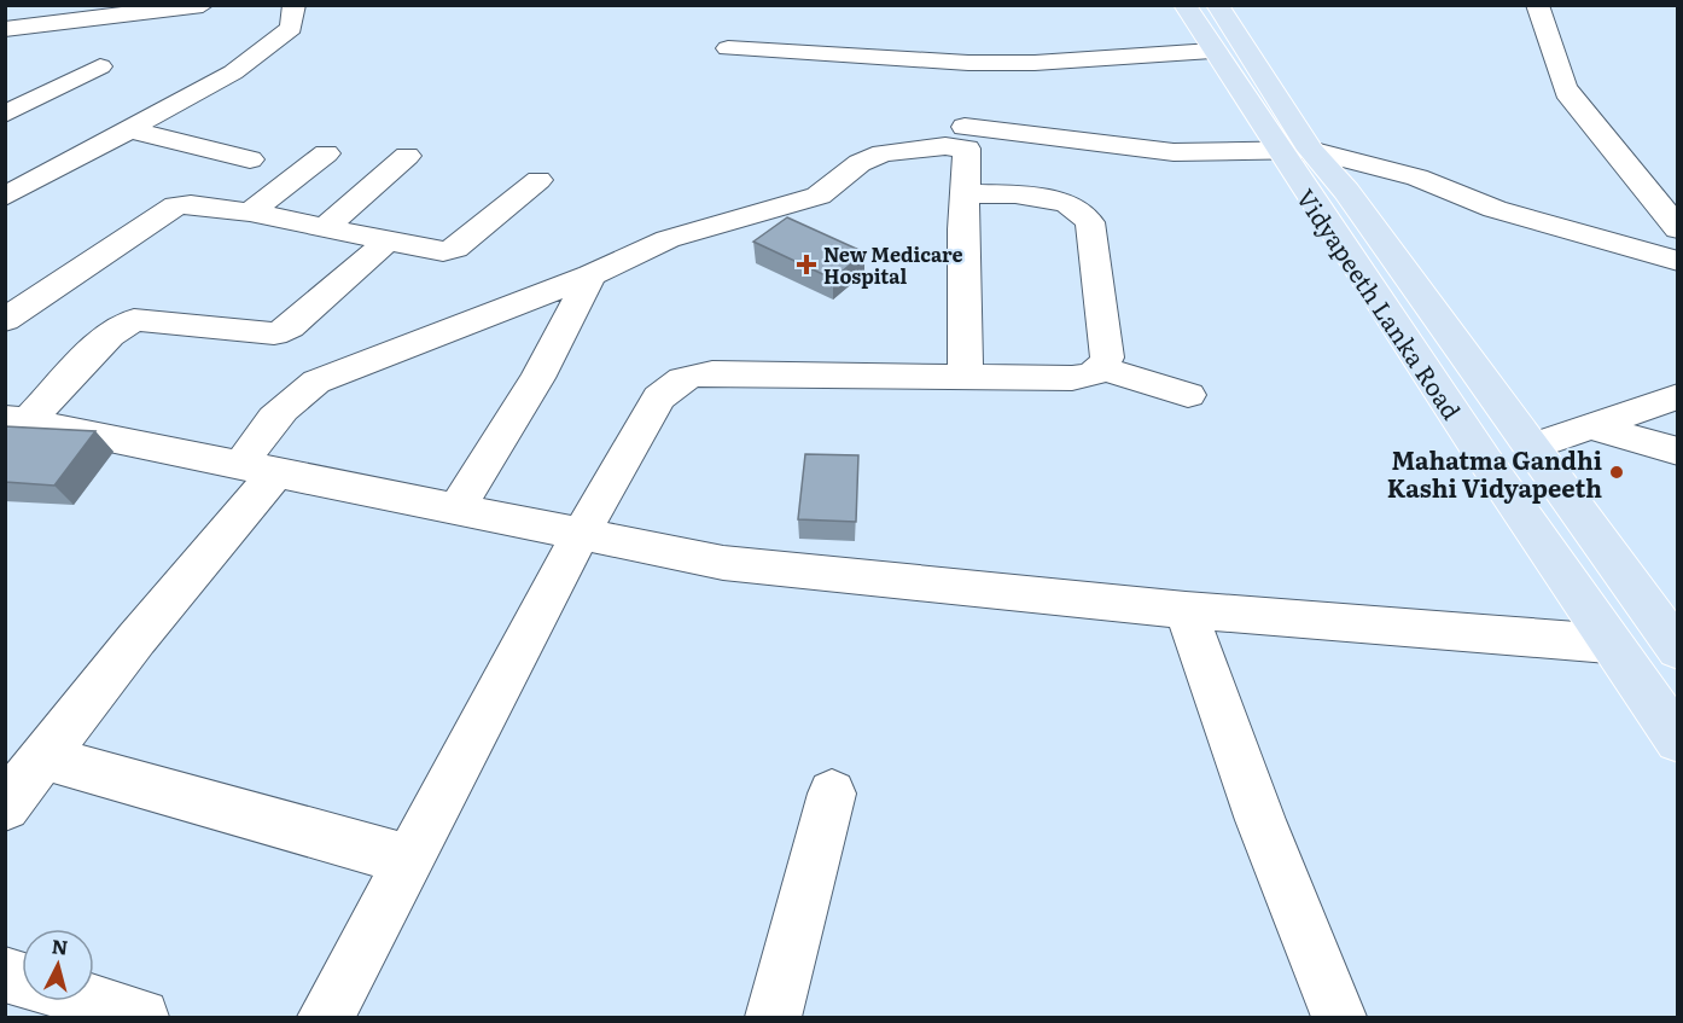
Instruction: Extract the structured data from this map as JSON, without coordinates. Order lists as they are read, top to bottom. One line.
{"streets":{"main road":["Vidyapeeth Lanka Road"]},"places":{"health":["New Medicare Hospital"],"other":["Mahatma Gandhi Kashi Vidyapeeth"]},"north":"top"}
